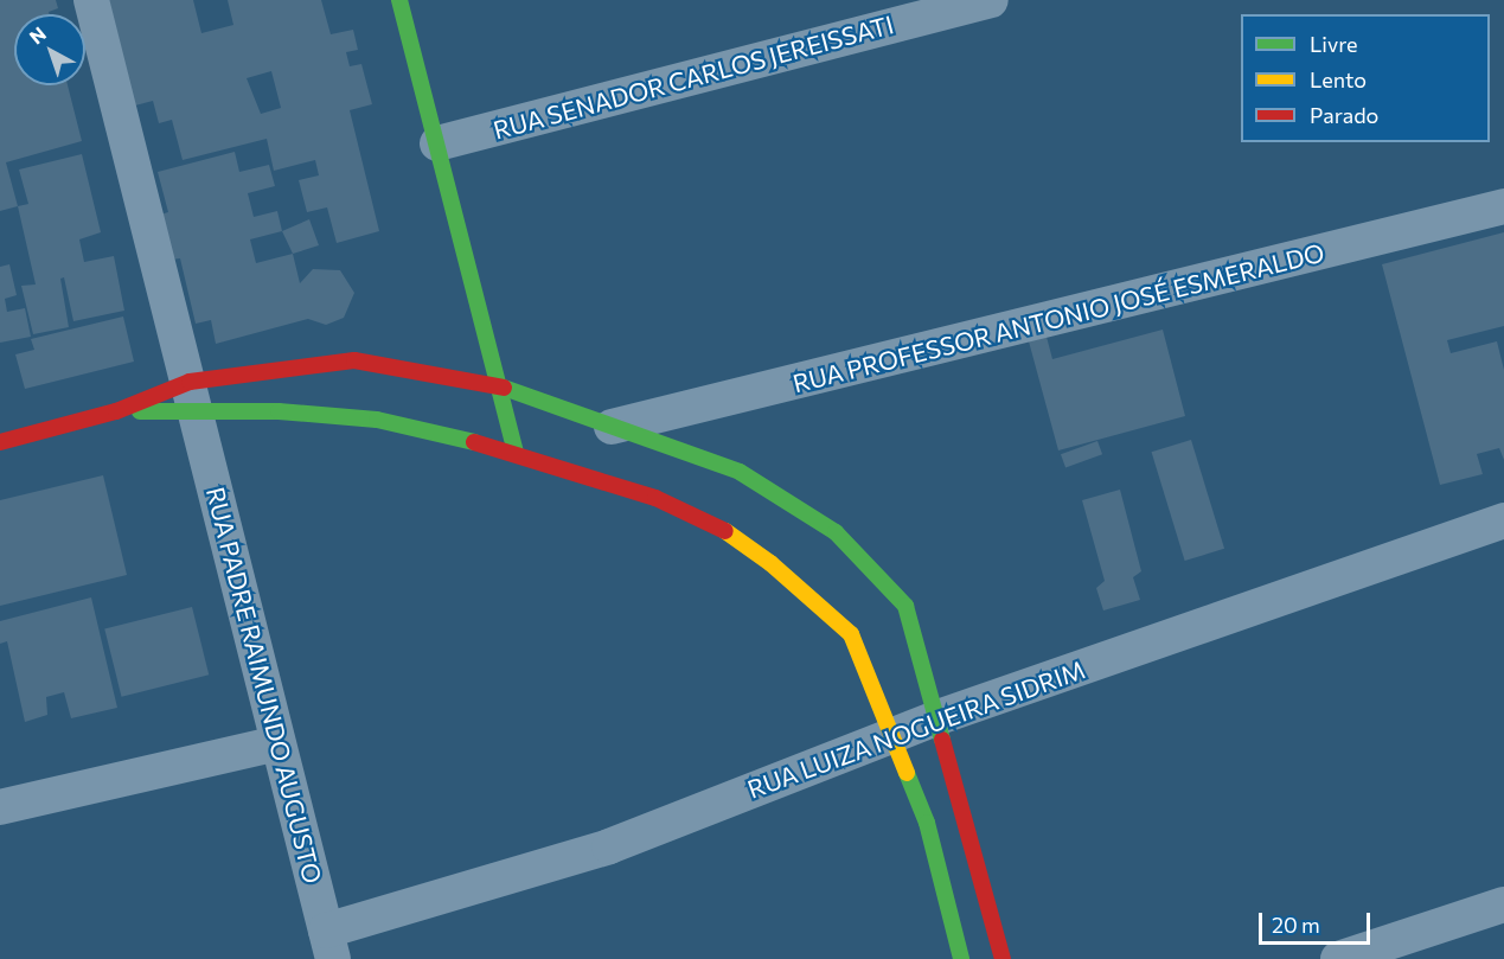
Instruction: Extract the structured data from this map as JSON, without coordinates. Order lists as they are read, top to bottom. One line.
{"streets":{"street":["RUA SENADOR CARLOS JEREISSATI","RUA PROFESSOR ANTONIO JOSÉ ESMERALDO","RUA PADRE RAIMUNDO AUGUSTO","RUA LUIZA NOGUEIRA SIDRIM"]},"crossings":[["RUA PADRE RAIMUNDO AUGUSTO","RUA LUIZA NOGUEIRA SIDRIM"]],"legend":["Livre","Lento","Parado"],"scale_bar":"20 m","north":"top left"}
